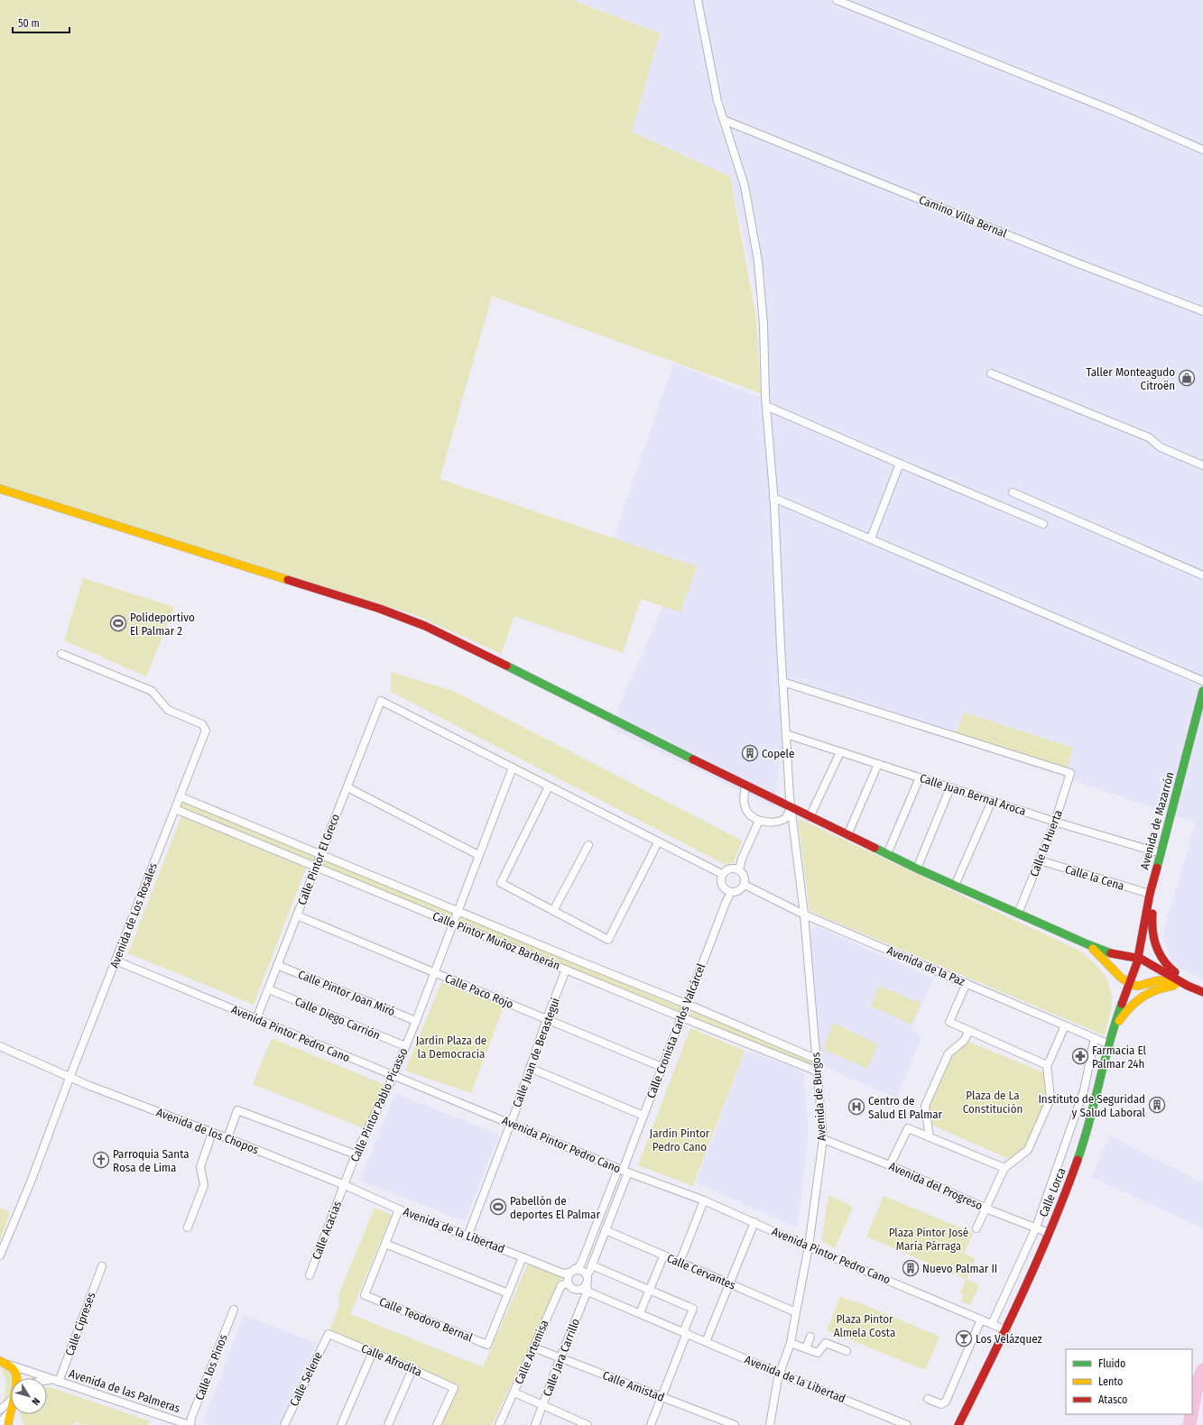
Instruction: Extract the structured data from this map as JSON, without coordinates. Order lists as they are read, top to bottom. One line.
{"streets":{"main road":["Avenida de Mazarrón","Calle Lorca","Avenida de las Palmeras"],"street":["Camino Villa Bernal","Calle Juan Bernal Aroca","Calle la Huerta","Calle Pintor El Greco","Calle la Cena","Avenida de Los Rosales","Calle Pintor Muñoz Barberán","Avenida de la Paz","Calle Paco Rojo","Calle Pintor Joan Miró","Calle Diego Carrión","Calle Cronista Carlos Valcárcel","Avenida Pintor Pedro Cano","Calle Juan de Berastegui","Avenida de Burgos","Calle Pintor Pablo Picasso","Avenida de los Chopos","Avenida del Progreso","Calle Acacias","Avenida de la Libertad","Calle Cervantes","Calle Teodoro Bernal","Calle Cipreses","Calle Artemisa","Calle Jara Carrillo","Calle Afrodita","Calle los Pinos","Calle Selene","Calle Amistad"]},"crossings":[["Camino Villa Bernal","Avenida de Burgos"],["Calle Juan Bernal Aroca","Avenida de Mazarrón"],["Calle Juan Bernal Aroca","Calle la Huerta"],["Calle Juan Bernal Aroca","Avenida de Burgos"],["Avenida de Mazarrón","Calle la Cena"],["Avenida de Mazarrón","Calle Lorca"],["Calle la Huerta","Calle la Cena"],["Calle la Huerta","Avenida de Burgos"],["Calle Pintor El Greco","Calle Pintor Muñoz Barberán"],["Calle Pintor El Greco","Calle Paco Rojo"],["Calle Pintor El Greco","Calle Pintor Joan Miró"],["Calle Pintor El Greco","Calle Diego Carrión"],["Calle Pintor El Greco","Avenida Pintor Pedro Cano"],["Calle Pintor El Greco","Calle Pintor Pablo Picasso"],["Avenida de Los Rosales","Calle Pintor Muñoz Barberán"],["Avenida de Los Rosales","Avenida Pintor Pedro Cano"],["Avenida de Los Rosales","Avenida de los Chopos"],["Calle Pintor Muñoz Barberán","Calle Cronista Carlos Valcárcel"],["Calle Pintor Muñoz Barberán","Calle Juan de Berastegui"],["Calle Pintor Muñoz Barberán","Avenida de Burgos"],["Calle Pintor Muñoz Barberán","Calle Pintor Pablo Picasso"],["Avenida de la Paz","Calle Cronista Carlos Valcárcel"],["Avenida de la Paz","Avenida de Burgos"],["Avenida de la Paz","Calle Lorca"],["Calle Paco Rojo","Calle Cronista Carlos Valcárcel"],["Calle Paco Rojo","Calle Juan de Berastegui"],["Calle Paco Rojo","Calle Pintor Pablo Picasso"],["Calle Pintor Joan Miró","Calle Pintor Pablo Picasso"],["Calle Diego Carrión","Calle Pintor Pablo Picasso"],["Calle Cronista Carlos Valcárcel","Avenida Pintor Pedro Cano"],["Calle Cronista Carlos Valcárcel","Avenida de la Libertad"],["Calle Cronista Carlos Valcárcel","Calle Cervantes"],["Calle Cronista Carlos Valcárcel","Calle Artemisa"],["Calle Cronista Carlos Valcárcel","Calle Jara Carrillo"],["Avenida Pintor Pedro Cano","Calle Juan de Berastegui"],["Avenida Pintor Pedro Cano","Avenida de Burgos"],["Avenida Pintor Pedro Cano","Calle Pintor Pablo Picasso"],["Avenida Pintor Pedro Cano","Calle Lorca"],["Calle Juan de Berastegui","Avenida de la Libertad"],["Avenida de Burgos","Avenida del Progreso"],["Avenida de Burgos","Avenida de la Libertad"],["Avenida de Burgos","Calle Cervantes"],["Calle Pintor Pablo Picasso","Avenida de los Chopos"],["Calle Pintor Pablo Picasso","Calle Acacias"],["Calle Pintor Pablo Picasso","Avenida de la Libertad"],["Avenida de los Chopos","Calle Acacias"],["Avenida de los Chopos","Avenida de la Libertad"],["Avenida del Progreso","Calle Lorca"],["Calle Acacias","Avenida de la Libertad"],["Avenida de la Libertad","Calle Artemisa"],["Avenida de la Libertad","Calle Jara Carrillo"],["Calle Cipreses","Avenida de las Palmeras"],["Calle Artemisa","Calle Amistad"],["Calle Jara Carrillo","Calle Amistad"],["Calle Afrodita","Calle Selene"],["Calle los Pinos","Avenida de las Palmeras"]],"parks":["Jardín Plaza de la Democracia","Plaza de La Constitución","Jardín Pintor Pedro Cano","Plaza Pintor José María Párraga","Plaza Pintor Almela Costa"],"places":{"shop":["Taller Monteagudo Citroën"],"sports":["Polideportivo El Palmar 2","Pabellón de deportes El Palmar"],"building":["Copele","Instituto de Seguridad y Salud Laboral","Nuevo Palmar II"],"pharmacy":["Farmacia El Palmar 24h"],"hospital":["Centro de Salud El Palmar"],"church":["Parroquia Santa Rosa de Lima"],"bar":["Los Velázquez"]},"legend":["Fluido","Lento","Atasco"],"scale_bar":"50 m","north":"bottom right"}
